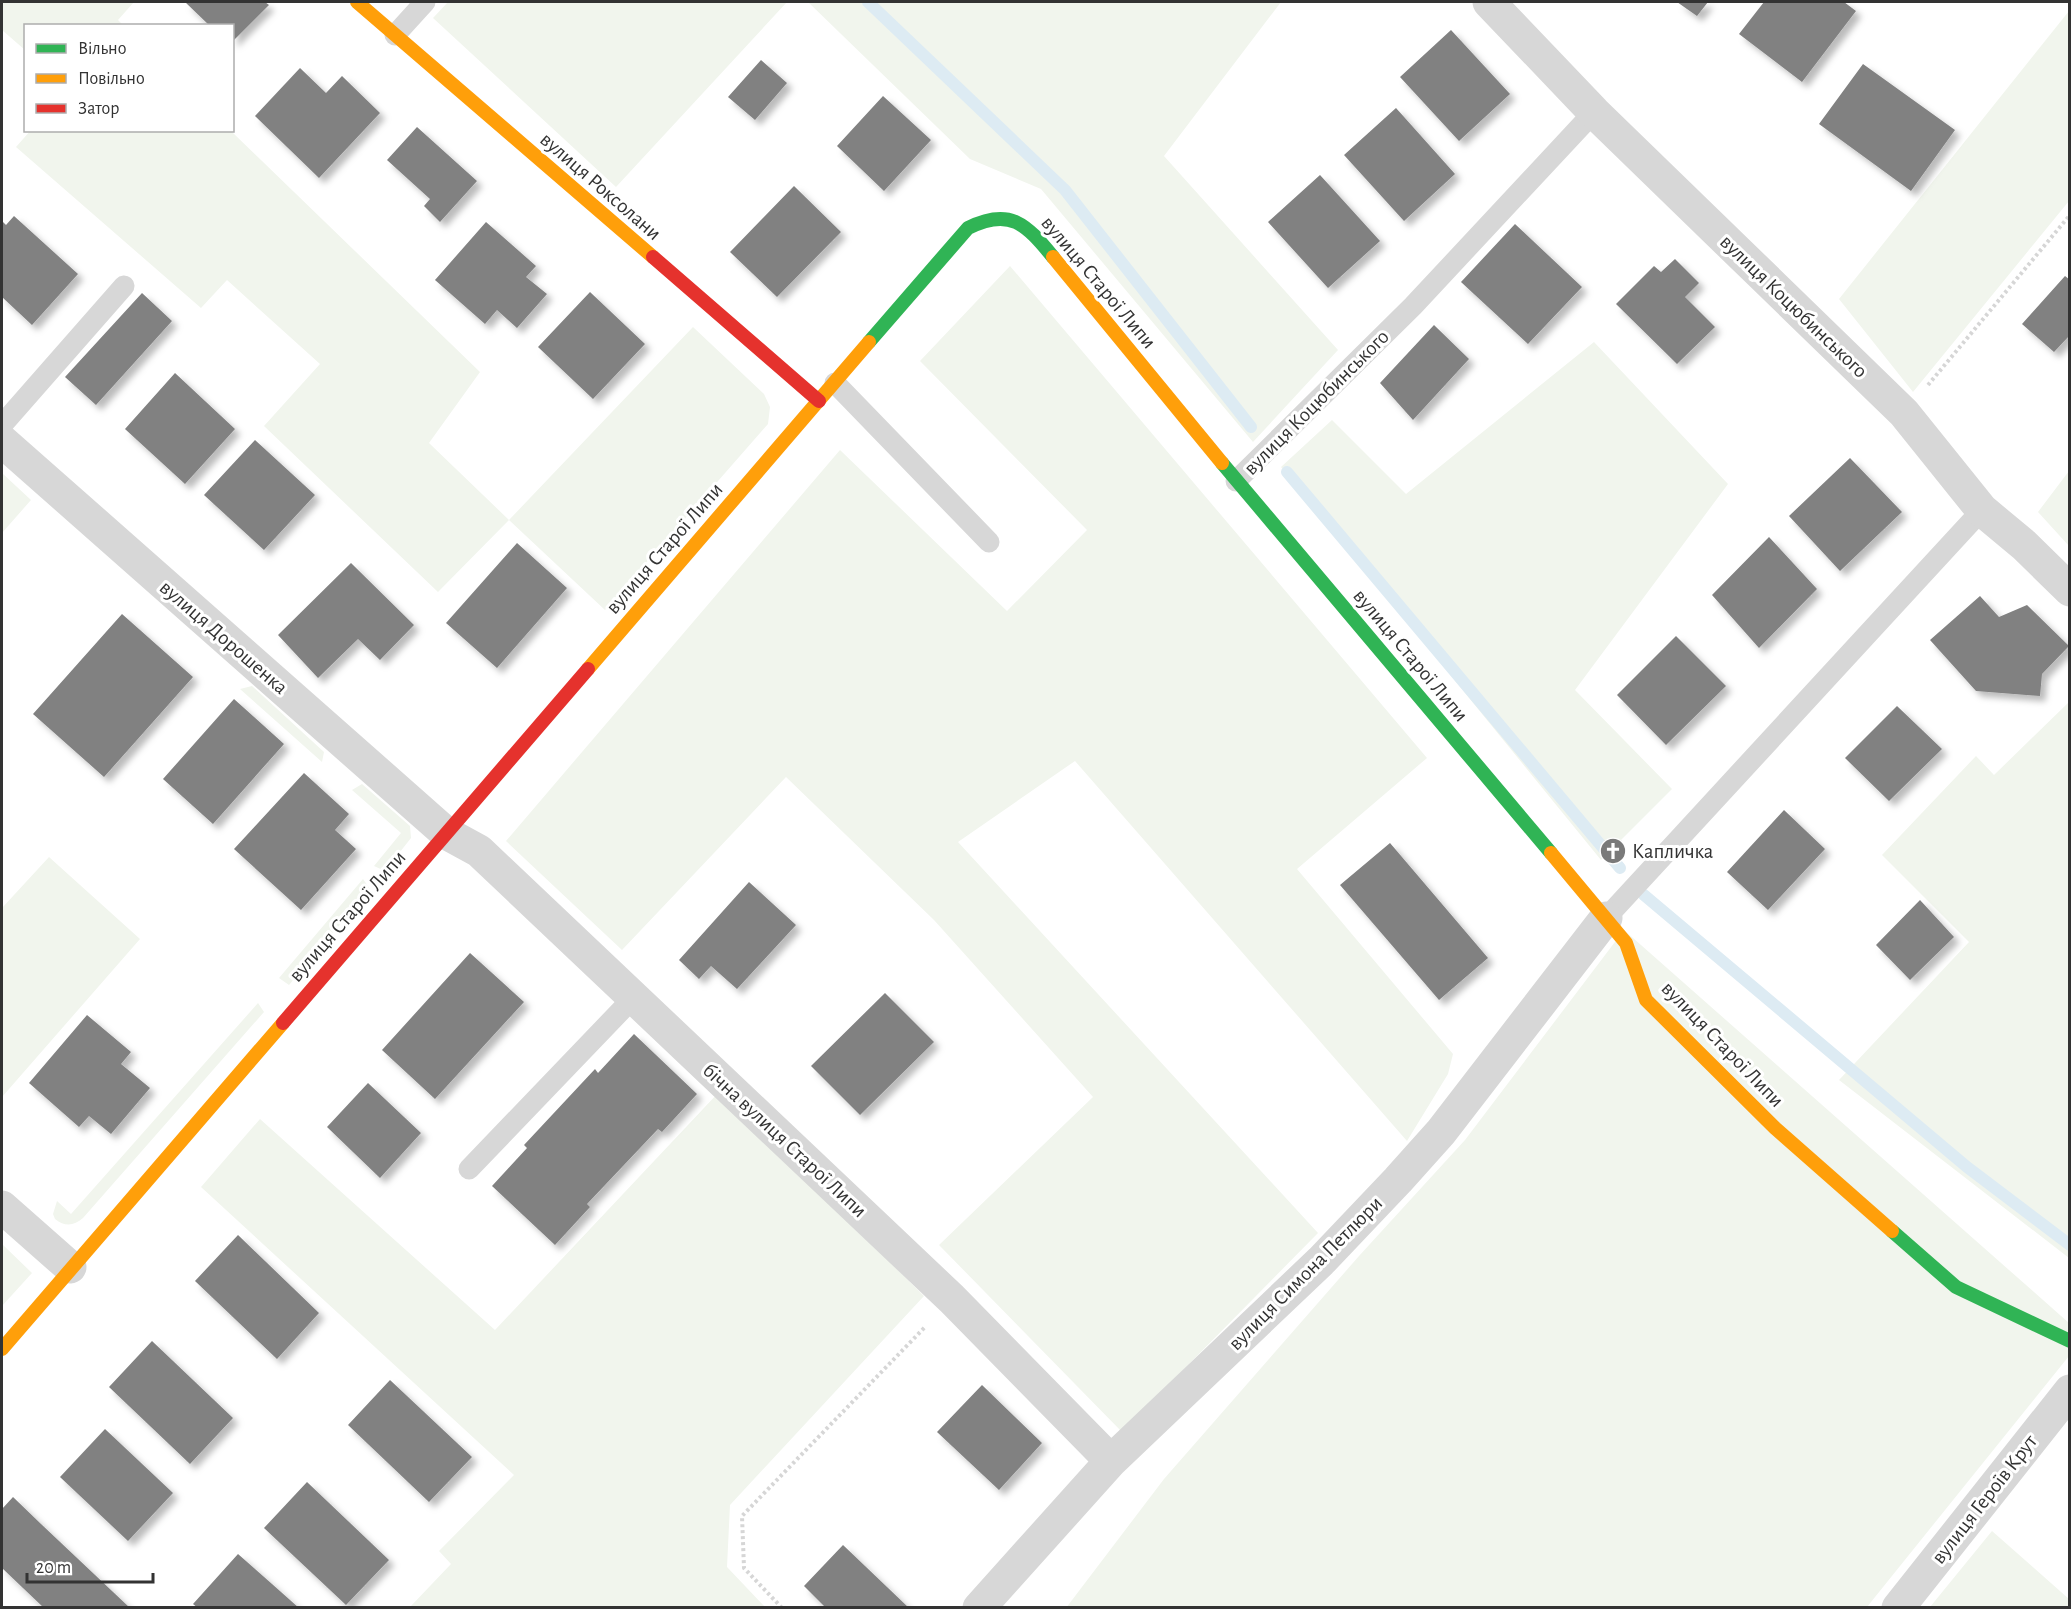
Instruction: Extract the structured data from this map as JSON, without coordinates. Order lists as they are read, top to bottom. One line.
{"streets":{"street":["вулиця Роксолани","вулиця Старої Липи","вулиця Коцюбинського","вулиця Дорошенка","бічна вулиця Старої Липи","вулиця Симона Петлюри","вулиця Героїв Крут"]},"crossings":[["вулиця Роксолани","вулиця Старої Липи"],["вулиця Старої Липи","вулиця Коцюбинського"],["вулиця Старої Липи","вулиця Дорошенка"],["вулиця Старої Липи","бічна вулиця Старої Липи"],["вулиця Старої Липи","вулиця Симона Петлюри"],["вулиця Дорошенка","бічна вулиця Старої Липи"],["бічна вулиця Старої Липи","вулиця Симона Петлюри"]],"places":{"church":["Капличка"]},"legend":["Вільно","Повільно","Затор"],"scale_bar":"20 m"}
